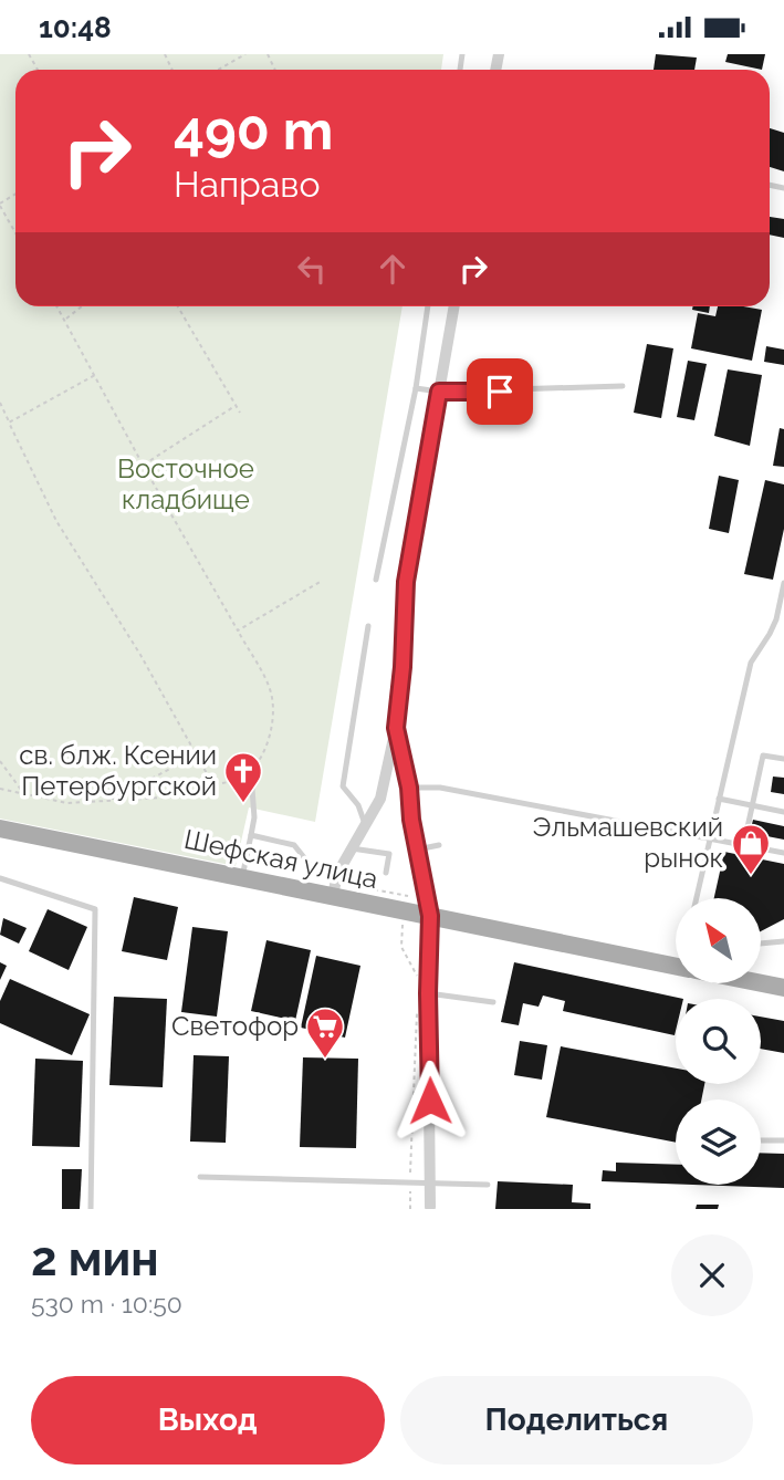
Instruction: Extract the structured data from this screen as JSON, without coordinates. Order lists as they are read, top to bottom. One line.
{"streets":{"main road":["Шефская улица"]},"parks":["Восточное кладбище"],"places":{"church":["св. блж. Ксении Петербургской"],"shop":["Эльмашевский рынок"],"supermarket":["Светофор"]},"north":"top left","page":{"status":"10:48","turn":["490 m","Направо"],"heading":["2 мин","530 m · 10:50"],"buttons":["Выход","Поделиться"]}}
